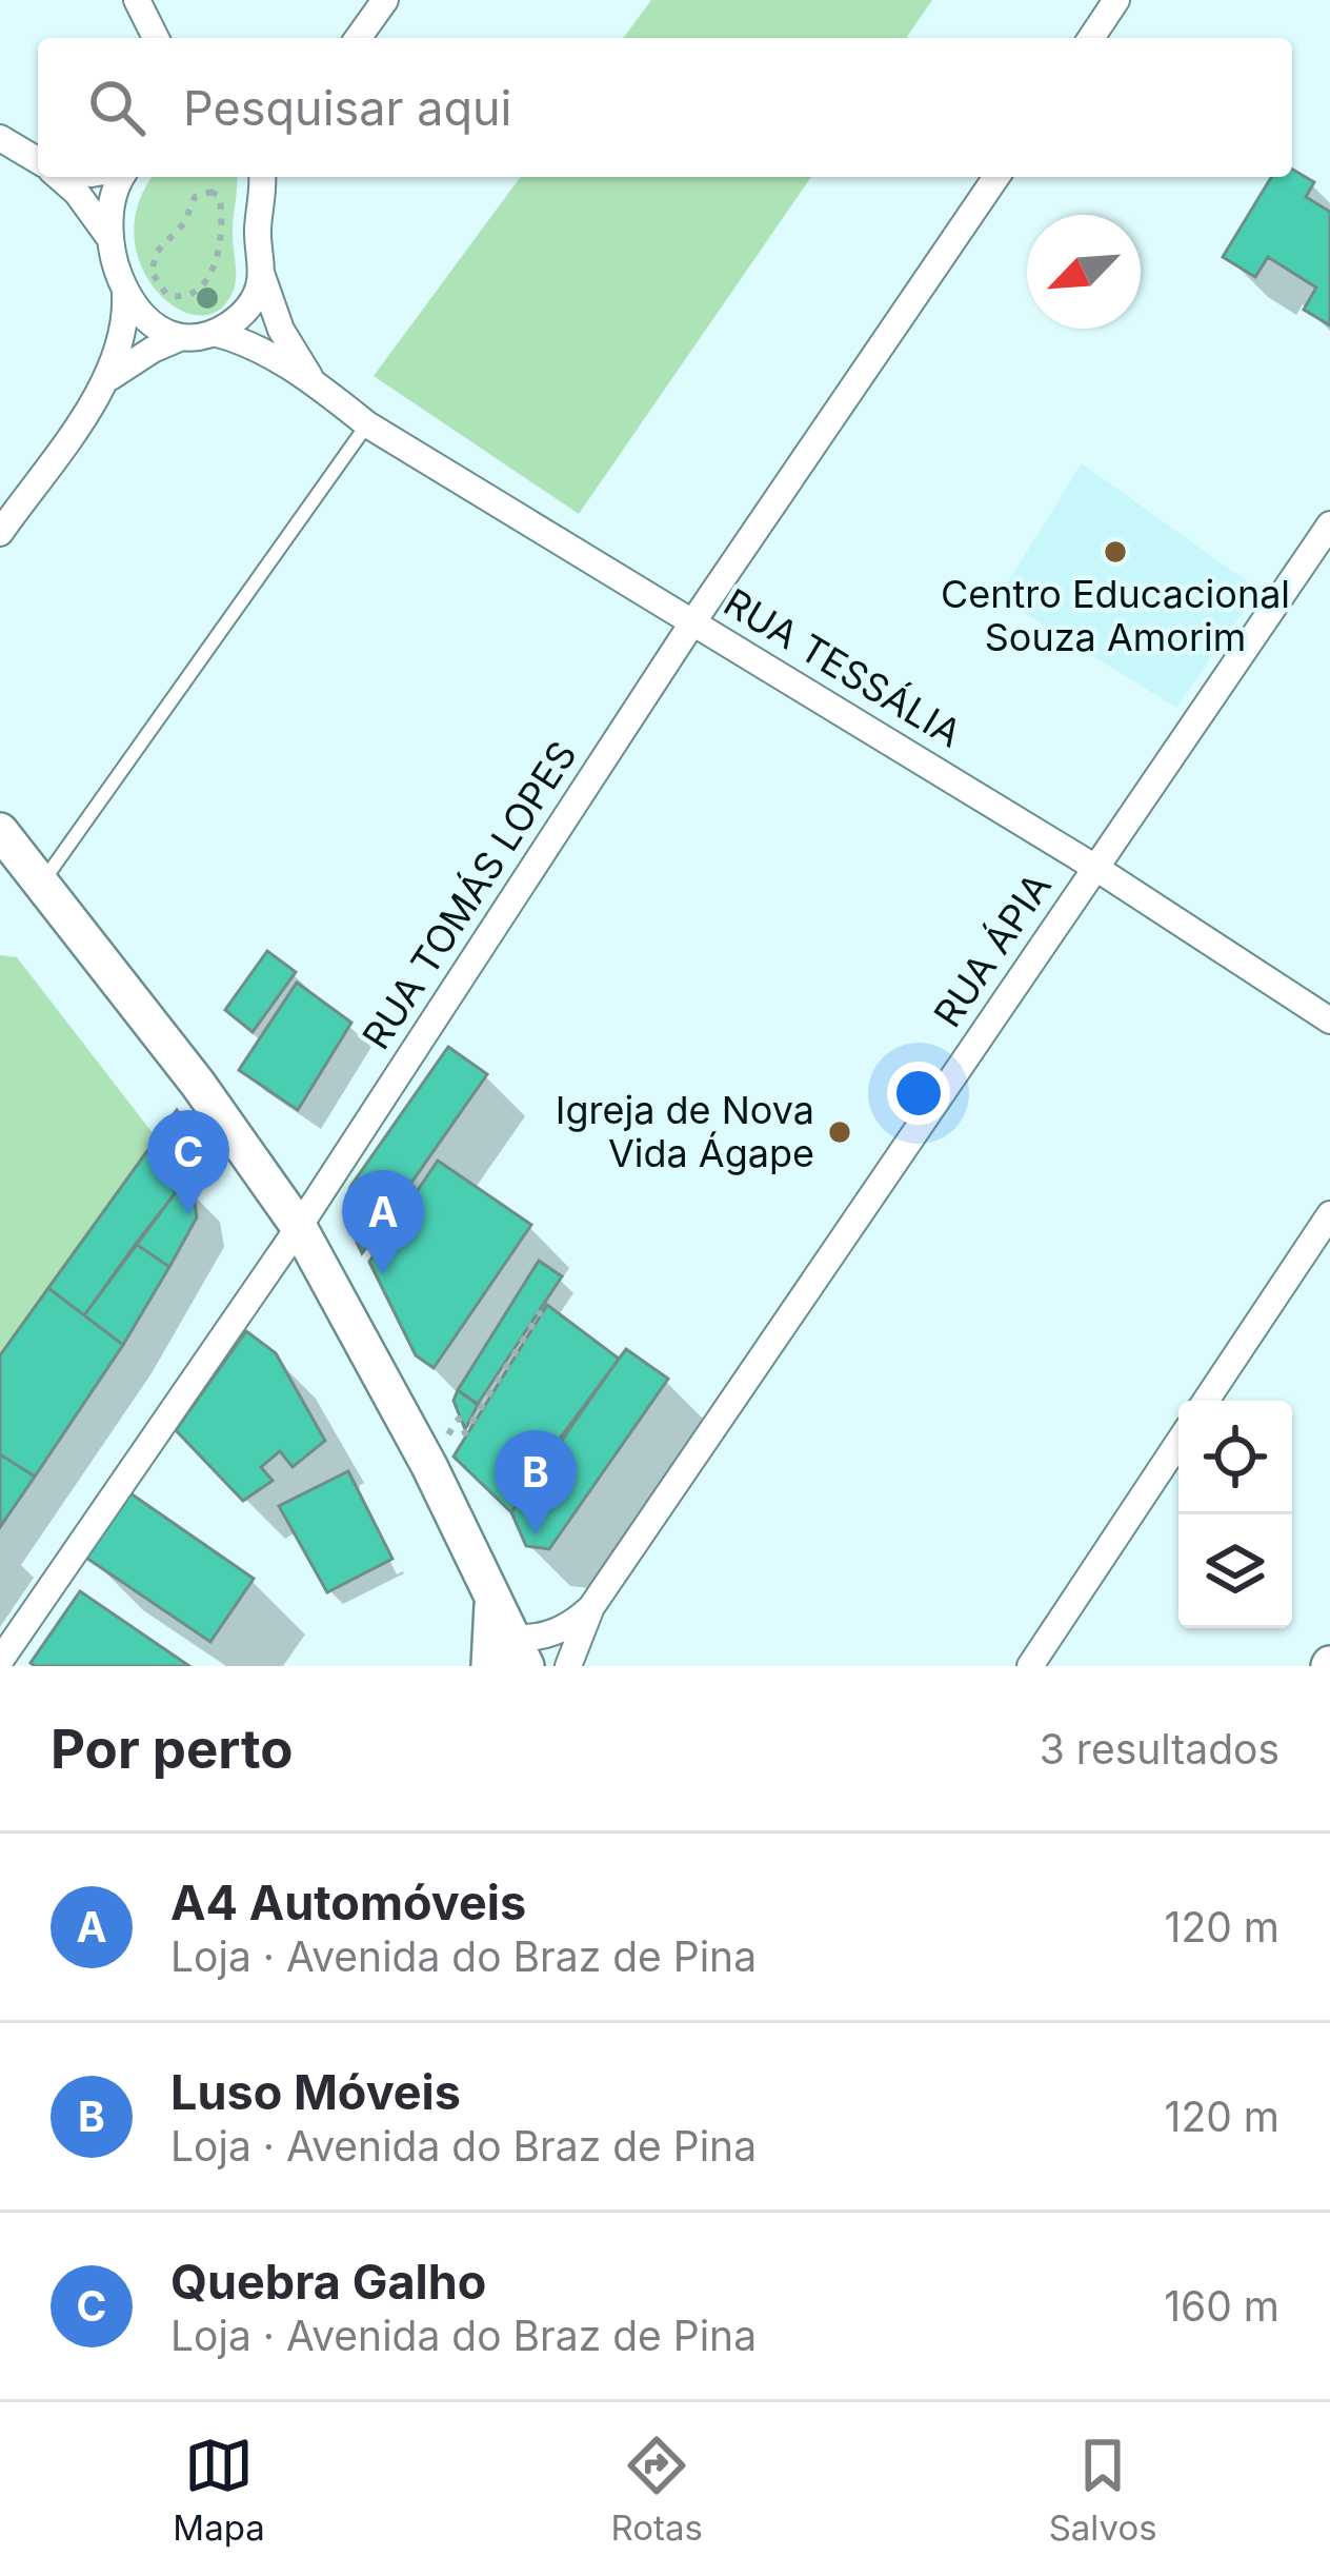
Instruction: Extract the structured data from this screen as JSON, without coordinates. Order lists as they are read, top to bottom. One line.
{"streets":{"street":["RUA TESSÁLIA","RUA TOMÁS LOPES","RUA ÁPIA"]},"crossings":[["RUA TESSÁLIA","RUA TOMÁS LOPES"],["RUA TESSÁLIA","RUA ÁPIA"]],"places":["Centro Educacional Souza Amorim","Igreja de Nova Vida Ágape"],"north":"bottom left","page":{"search":"Pesquisar aqui","pins":["C","A","B"],"heading":["Por perto","3 resultados"],"list":[{"mark":"A","name":"A4 Automóveis","note":"Loja · Avenida do Braz de Pina","value":"120 m"},{"mark":"B","name":"Luso Móveis","note":"Loja · Avenida do Braz de Pina","value":"120 m"},{"mark":"C","name":"Quebra Galho","note":"Loja · Avenida do Braz de Pina","value":"160 m"}],"nav":["Mapa","Rotas","Salvos"]}}
